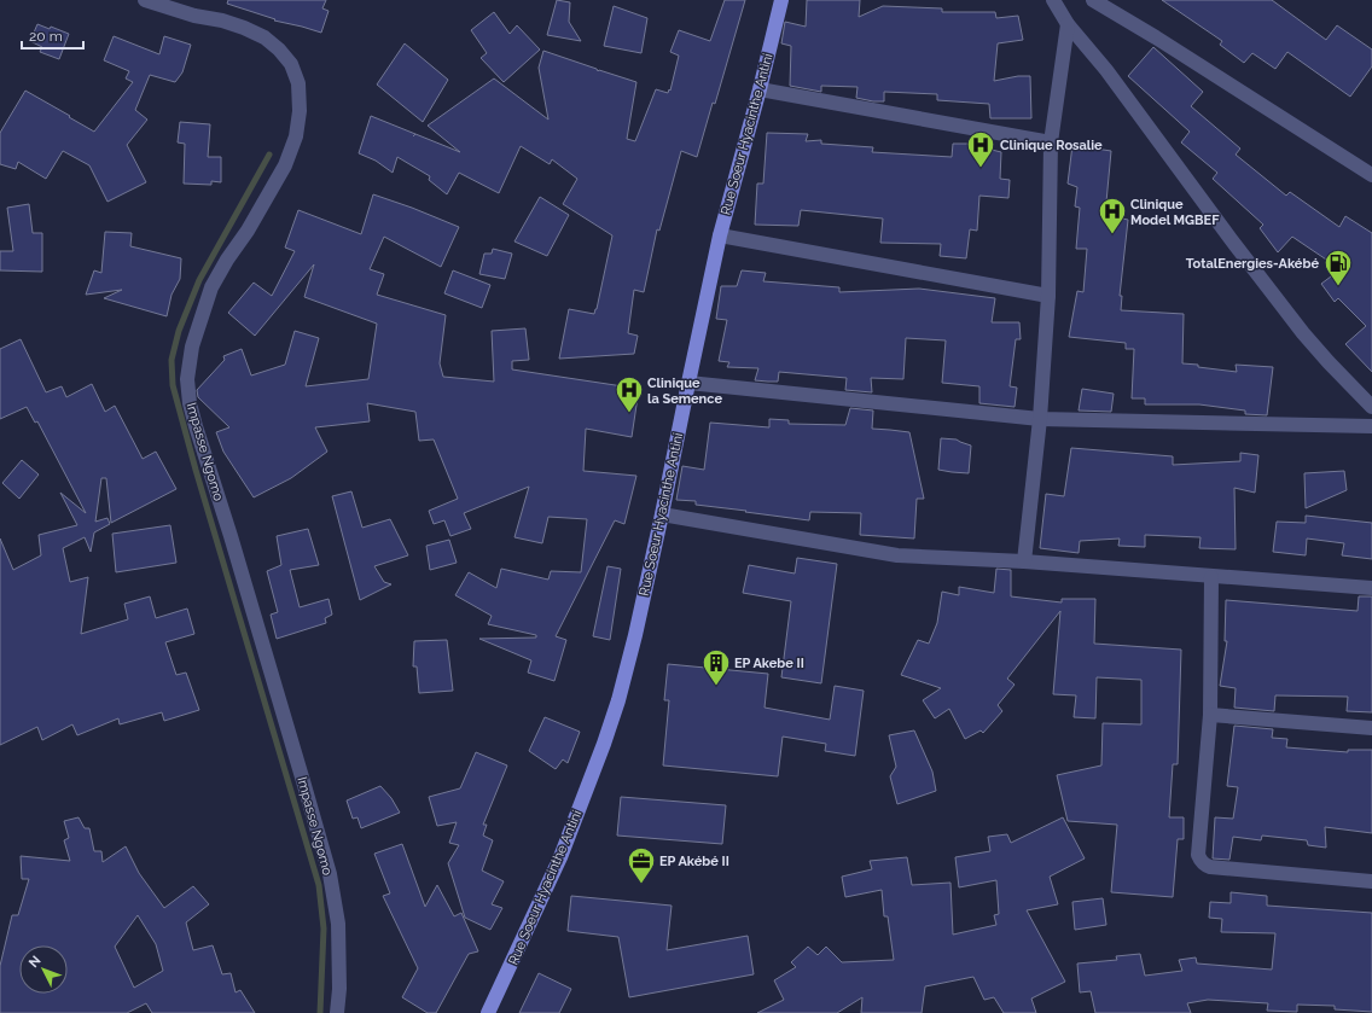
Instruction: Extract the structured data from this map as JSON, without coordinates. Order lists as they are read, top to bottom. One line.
{"streets":{"main road":["Rue Soeur Hyacinthe Antini"],"street":["Impasse Ngomo"]},"places":{"hospital":["Clinique Rosalie","Clinique Model MGBEF","Clinique la Semence"],"fuel station":["TotalEnergies-Akébé"],"building":["EP Akebe II"],"office":["EP Akébé II"]},"scale_bar":"20 m","north":"top left"}
